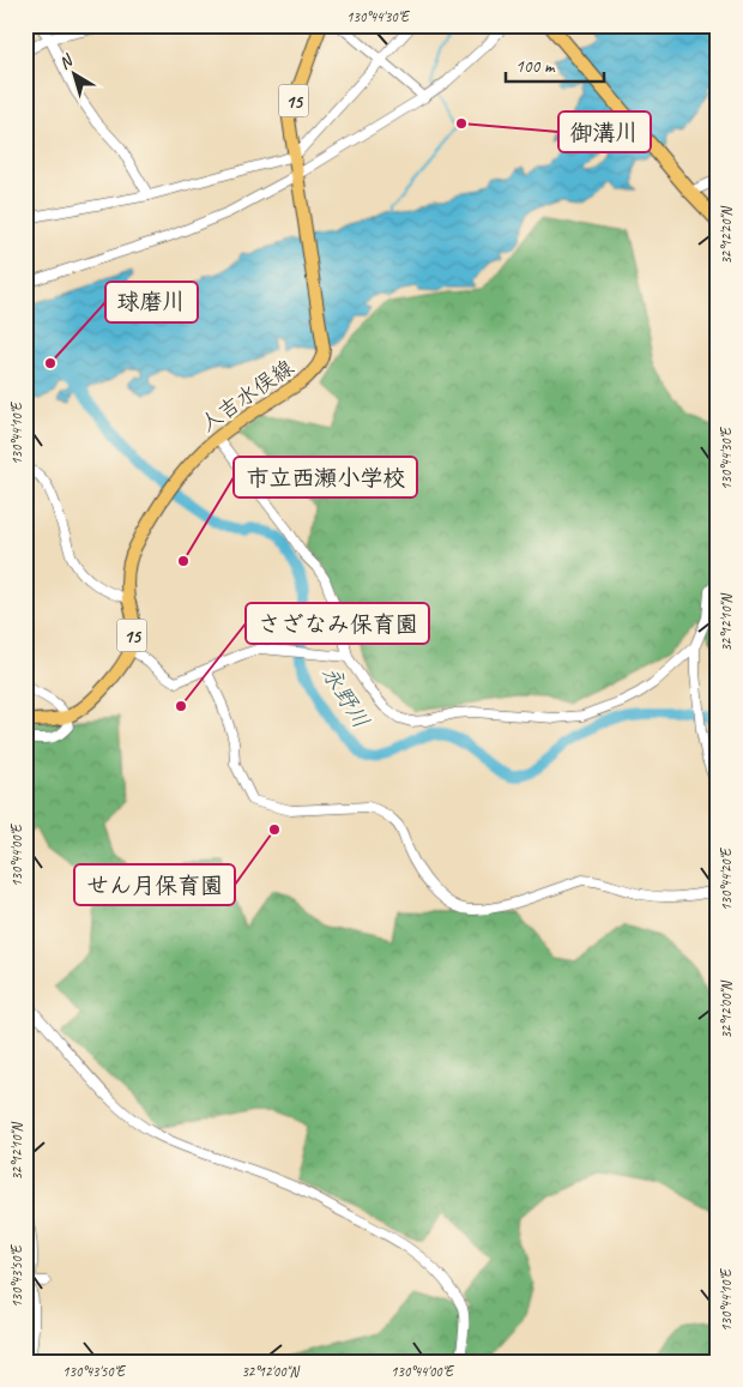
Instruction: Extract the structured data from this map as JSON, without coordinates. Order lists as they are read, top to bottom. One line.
{"streets":{"main road":["15","人吉水俣線"]},"water":["永野川"],"places":["御溝川","球磨川","市立西瀬小学校","さざなみ保育園","せん月保育園"],"scale_bar":"100 m","north":"top left","coordinates":["130°44'30\"E","32°12'20\"N","130°44'10\"E","32°12'10\"N","130°44'00\"E","130°44'20\"E","32°12'00\"N","130°43'50\"E"]}
